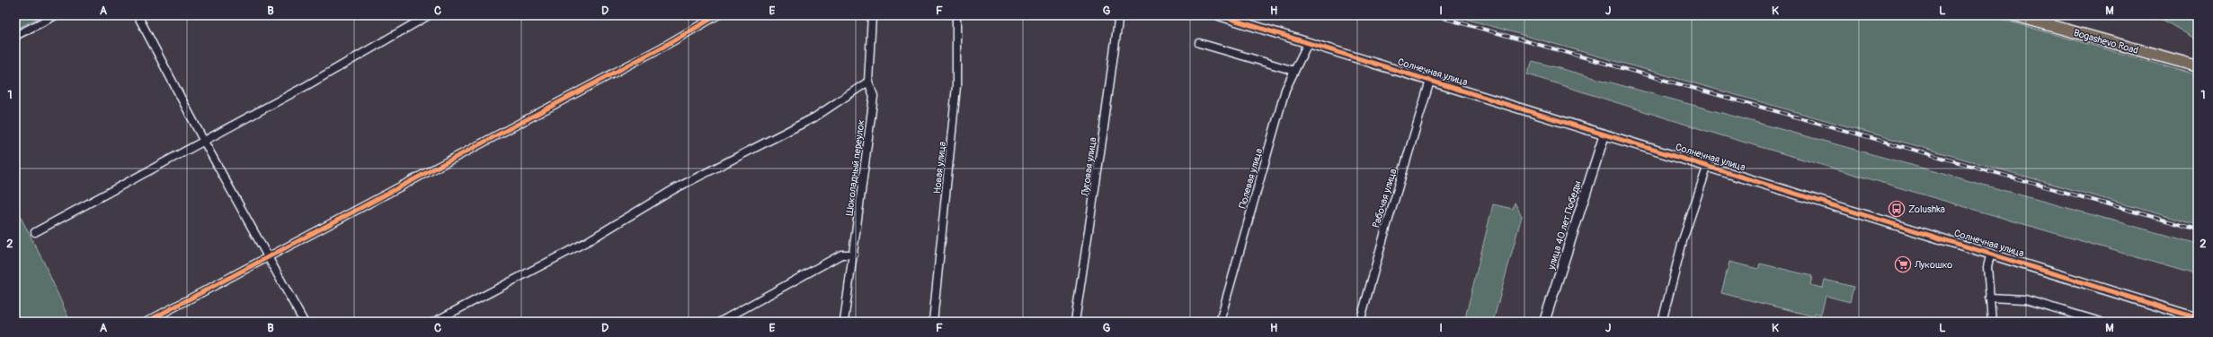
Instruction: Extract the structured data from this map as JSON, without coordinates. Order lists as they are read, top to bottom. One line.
{"streets":{"main road":["Bogashevo Road"],"street":["Солнечная улица","Луговая улица","Шоколадный переулок","Новая улица","Полевая улица","Рабочая улица","улица 40 лет Победы"]},"crossings":[["Солнечная улица","Полевая улица"],["Солнечная улица","Рабочая улица"],["Солнечная улица","улица 40 лет Победы"]],"places":{"bus stop":["Zolushka"],"supermarket":["Лукошко"]},"grid":{"columns":["A","B","C","D","E","F","G","H","I","J","K","L","M"],"rows":["1","2"]}}
